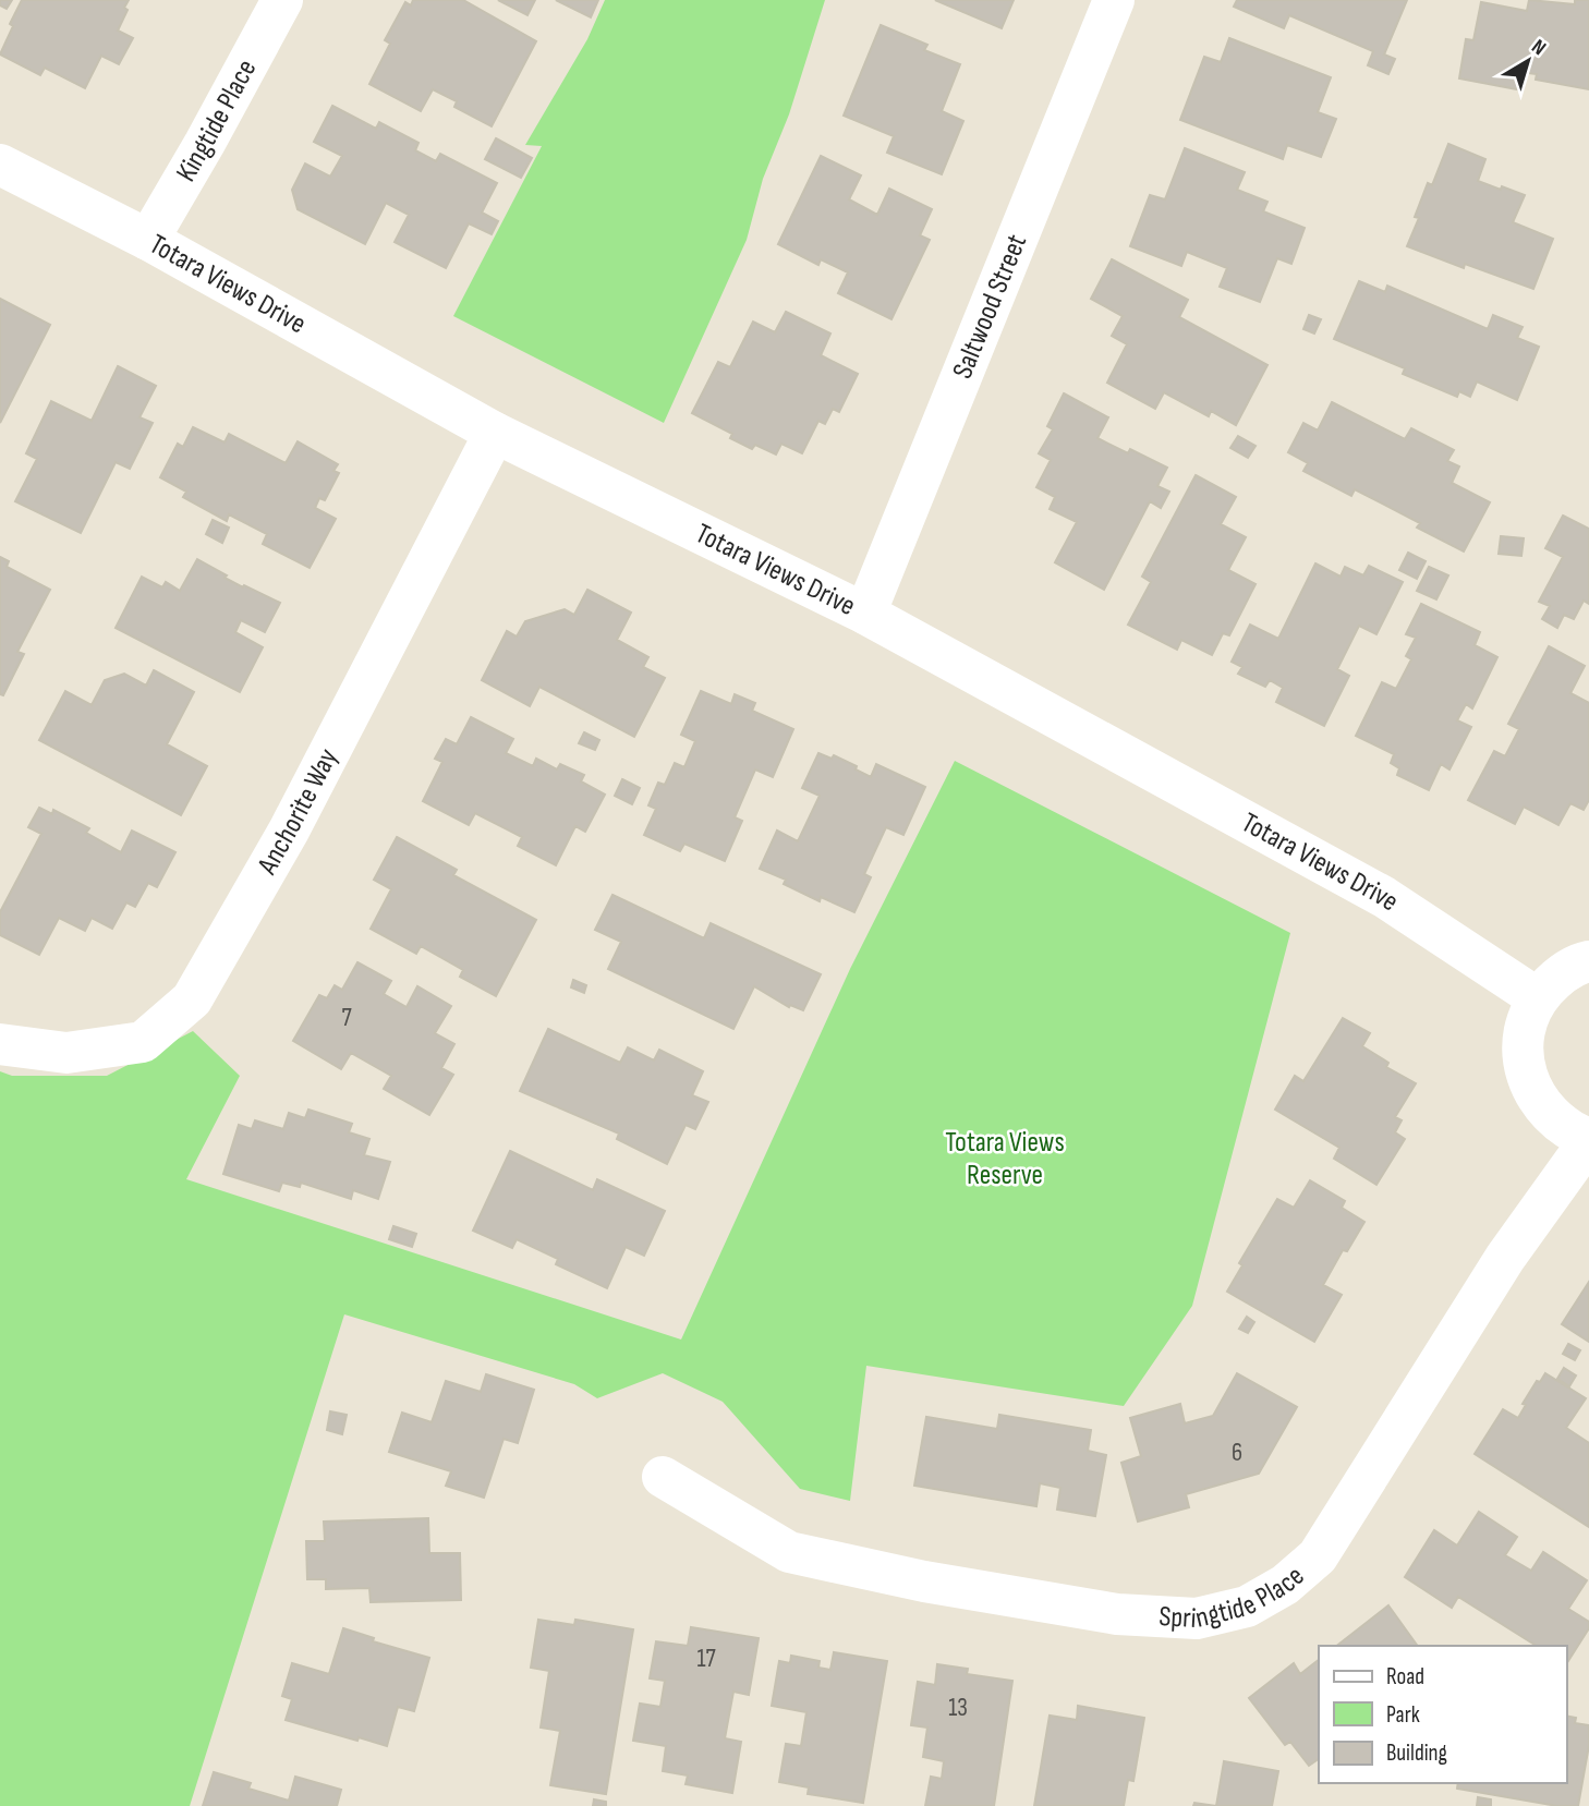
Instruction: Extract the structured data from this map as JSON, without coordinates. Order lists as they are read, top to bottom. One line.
{"streets":{"street":["Kingtide Place","Totara Views Drive","Saltwood Street","Anchorite Way","Springtide Place"]},"crossings":[["Kingtide Place","Totara Views Drive"],["Totara Views Drive","Saltwood Street"],["Totara Views Drive","Anchorite Way"]],"parks":["Totara Views Reserve"],"house_numbers":["7","6","17","13"],"legend":["Road","Park","Building"],"north":"top right"}
